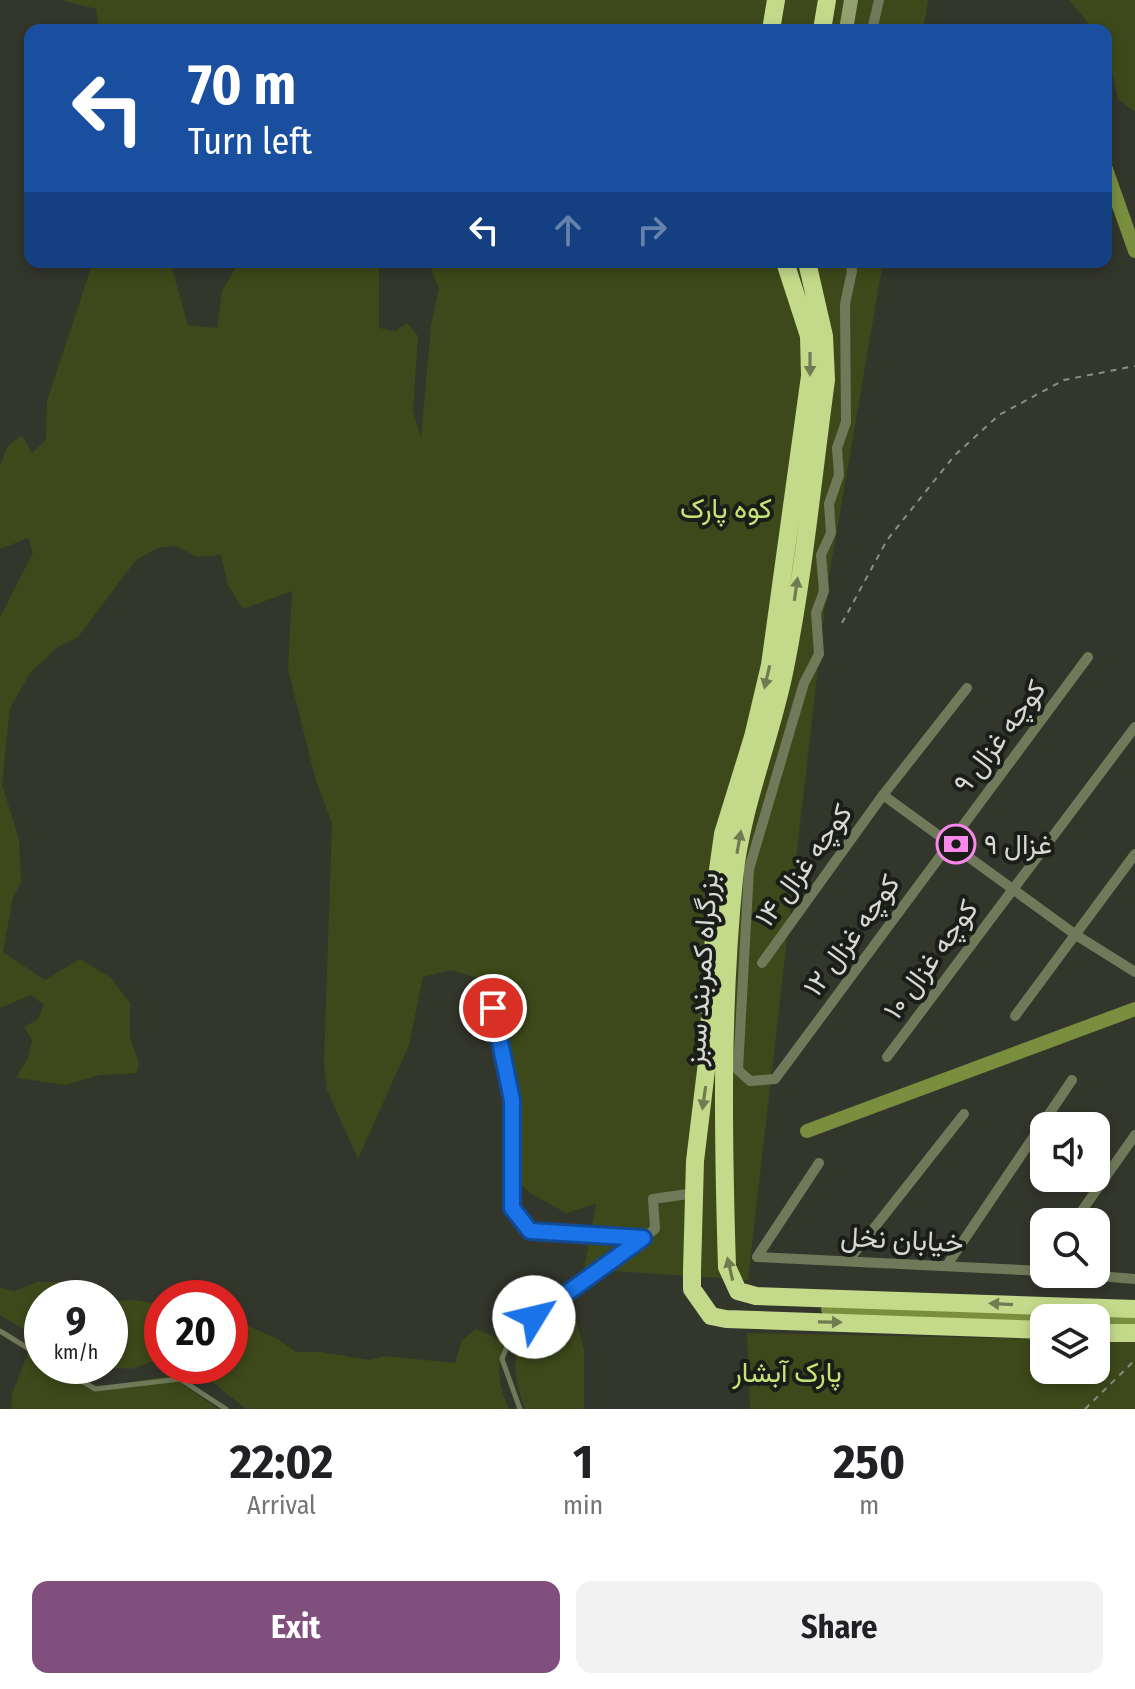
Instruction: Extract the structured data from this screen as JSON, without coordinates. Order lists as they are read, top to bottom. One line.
{"streets":{"highway":["بزرگراه کمربند سبز"],"street":["کوچه غزال ۹","کوچه غزال ۱۴","کوچه غزال ۱۲","کوچه غزال ۱۰","خیابان نخل"]},"crossings":[["کوچه غزال ۹","کوچه غزال ۱۲"]],"parks":["کوه پارک","پارک آبشار"],"places":{"bank":["غزال ۹"]},"page":{"turn":["70 m","Turn left"],"speed":"9 km/h","limit":"20","eta":["22:02","Arrival","1","min","250","m"],"buttons":["Exit","Share"]}}
